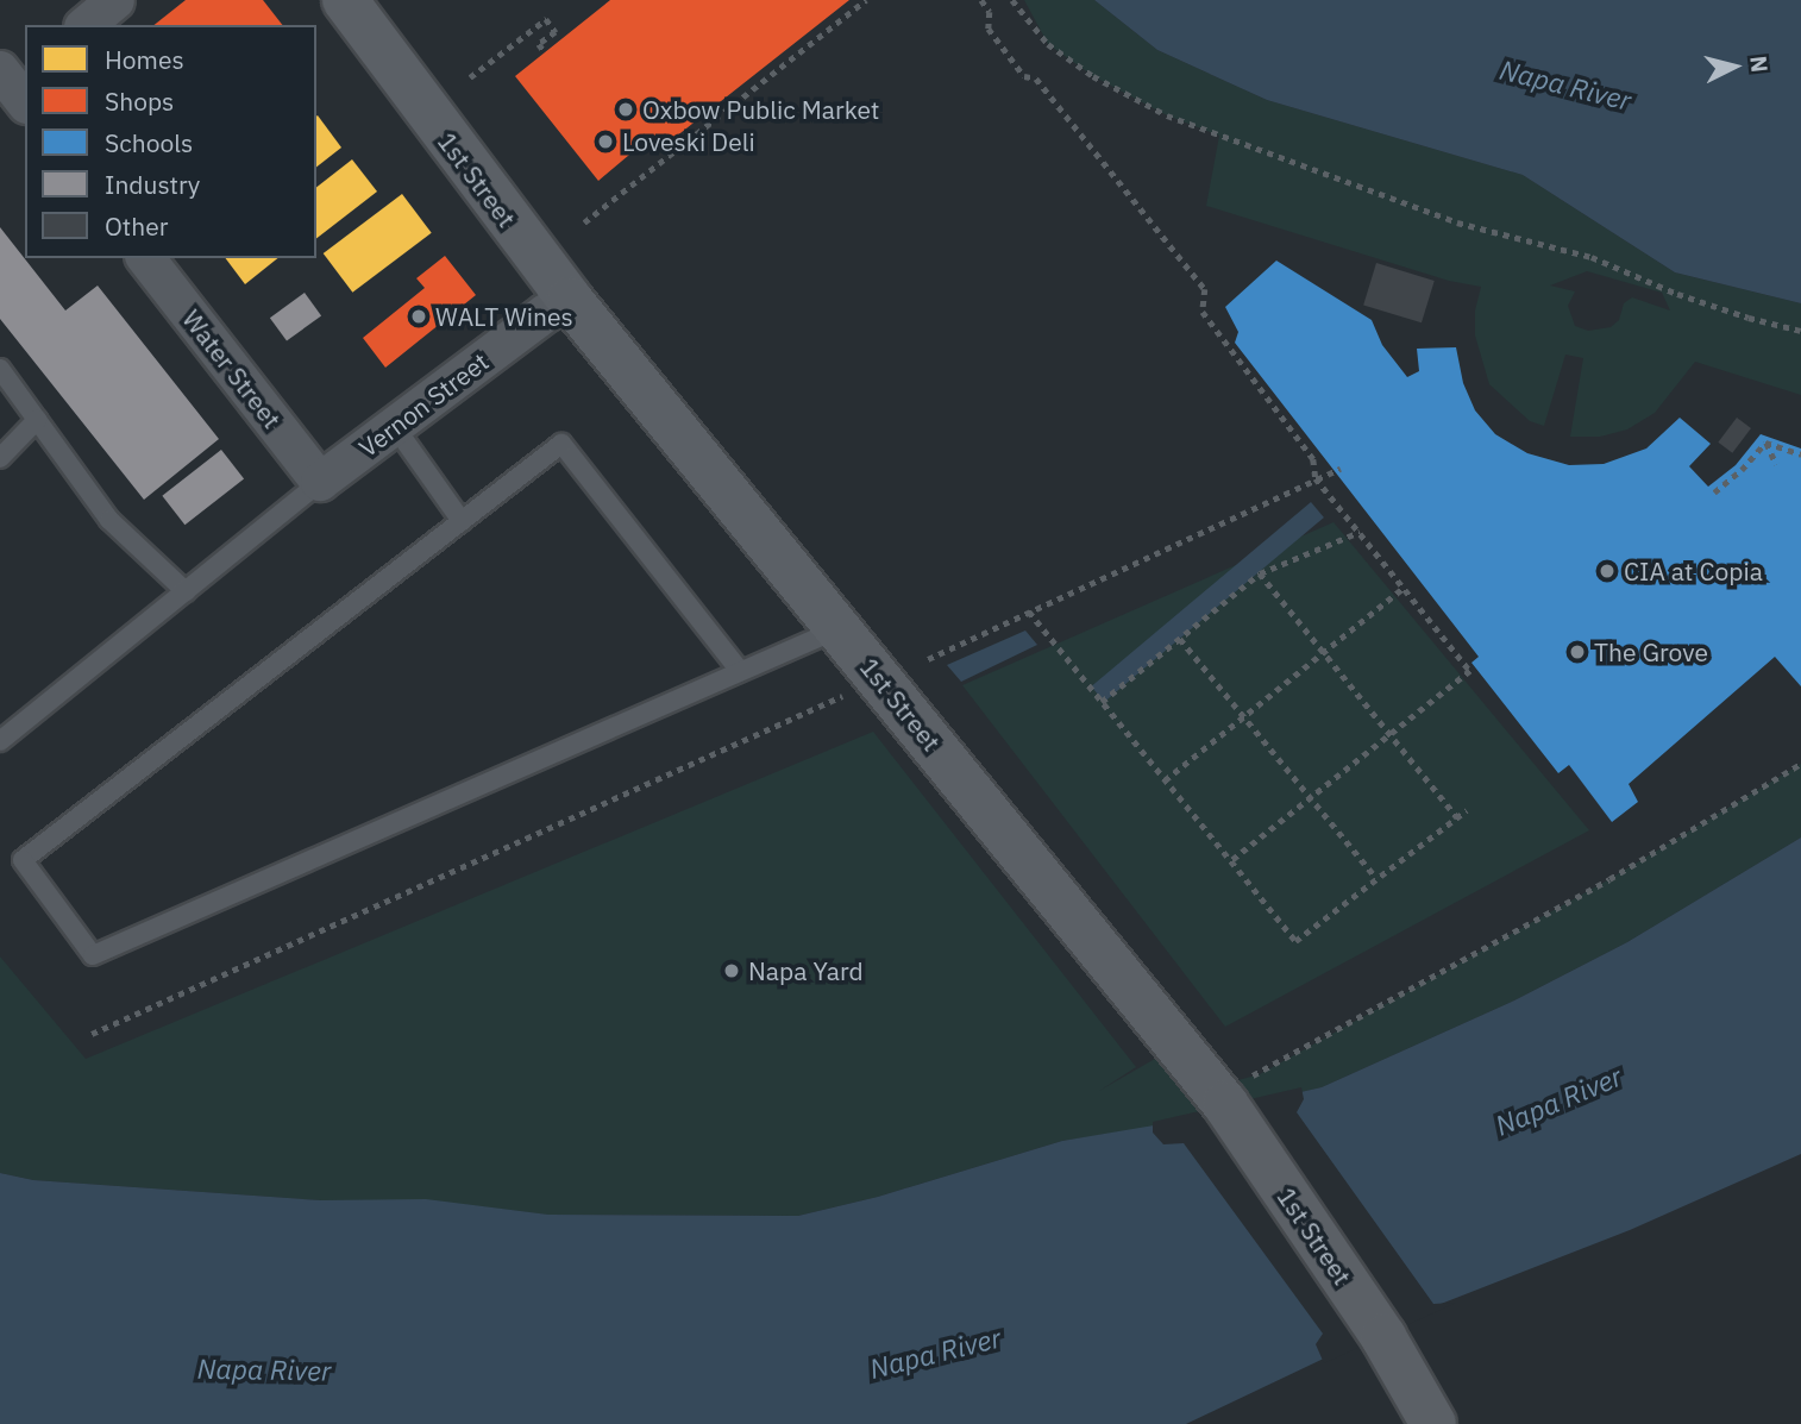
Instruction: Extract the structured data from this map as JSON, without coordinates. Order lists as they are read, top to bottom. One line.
{"streets":{"main road":["1st Street"],"street":["Water Street","Vernon Street"]},"crossings":[["1st Street","Vernon Street"],["Water Street","Vernon Street"]],"water":["Napa River"],"places":["Oxbow Public Market","Loveski Deli","WALT Wines","CIA at Copia","The Grove","Napa Yard"],"legend":["Homes","Shops","Schools","Industry","Other"],"north":"right"}
